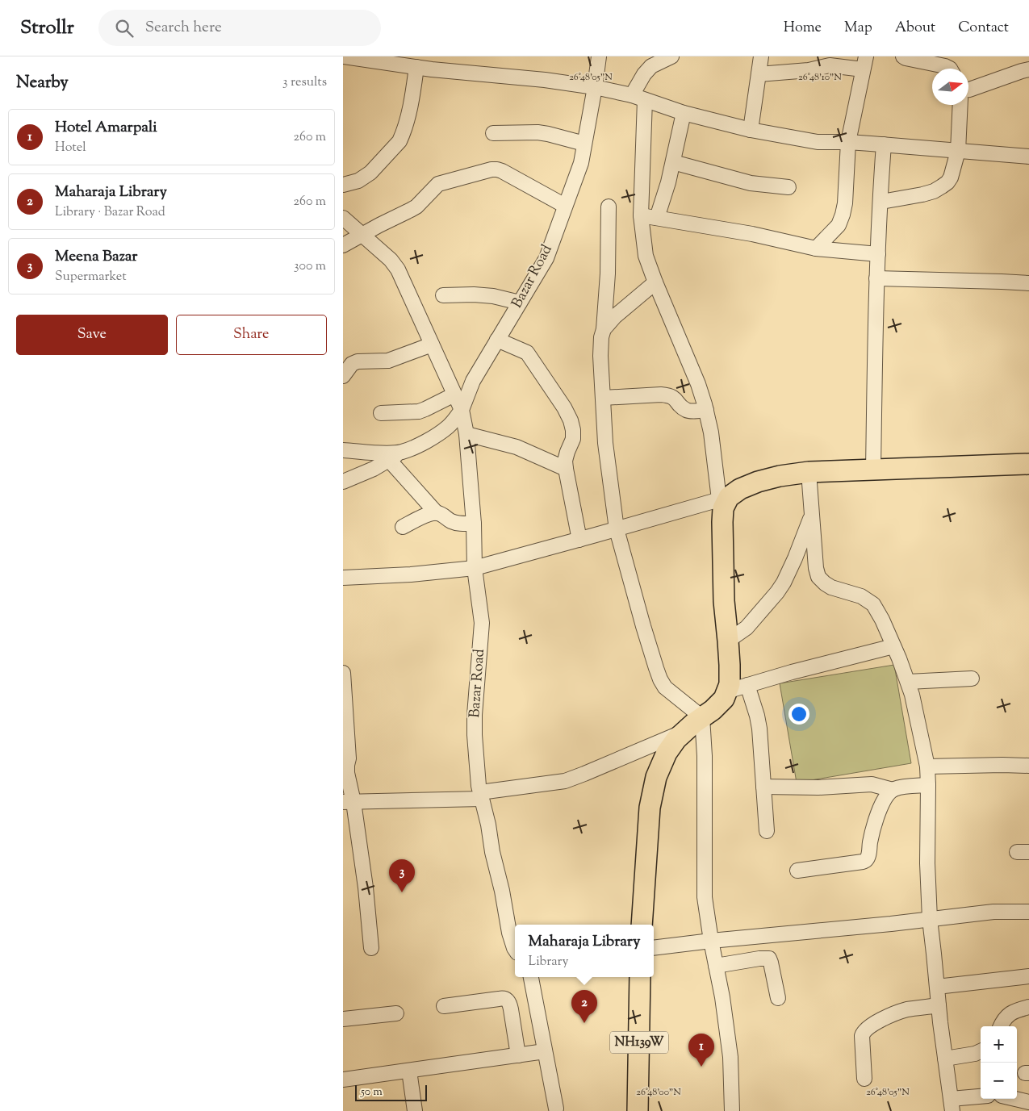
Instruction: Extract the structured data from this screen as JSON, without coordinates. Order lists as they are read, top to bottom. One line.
{"streets":{"highway":["NH139W"],"street":["Bazar Road"]},"scale_bar":"50 m","north":"right","page":{"header":"Strollr","search":"Search here","nav":["Home","Map","About","Contact"],"heading":["Nearby","3 results"],"list":[{"mark":"1","name":"Hotel Amarpali","note":"Hotel","value":"260 m"},{"mark":"2","name":"Maharaja Library","note":"Library · Bazar Road","value":"260 m"},{"mark":"3","name":"Meena Bazar","note":"Supermarket","value":"300 m"}],"buttons":["Save","Share"],"pins":["3","2","1"],"popup":["Maharaja Library","Library"],"map_buttons":["+","−"],"scale":"50 m"},"coordinates":["26°48'05\"N","26°48'10\"N","26°48'00\"N"]}
